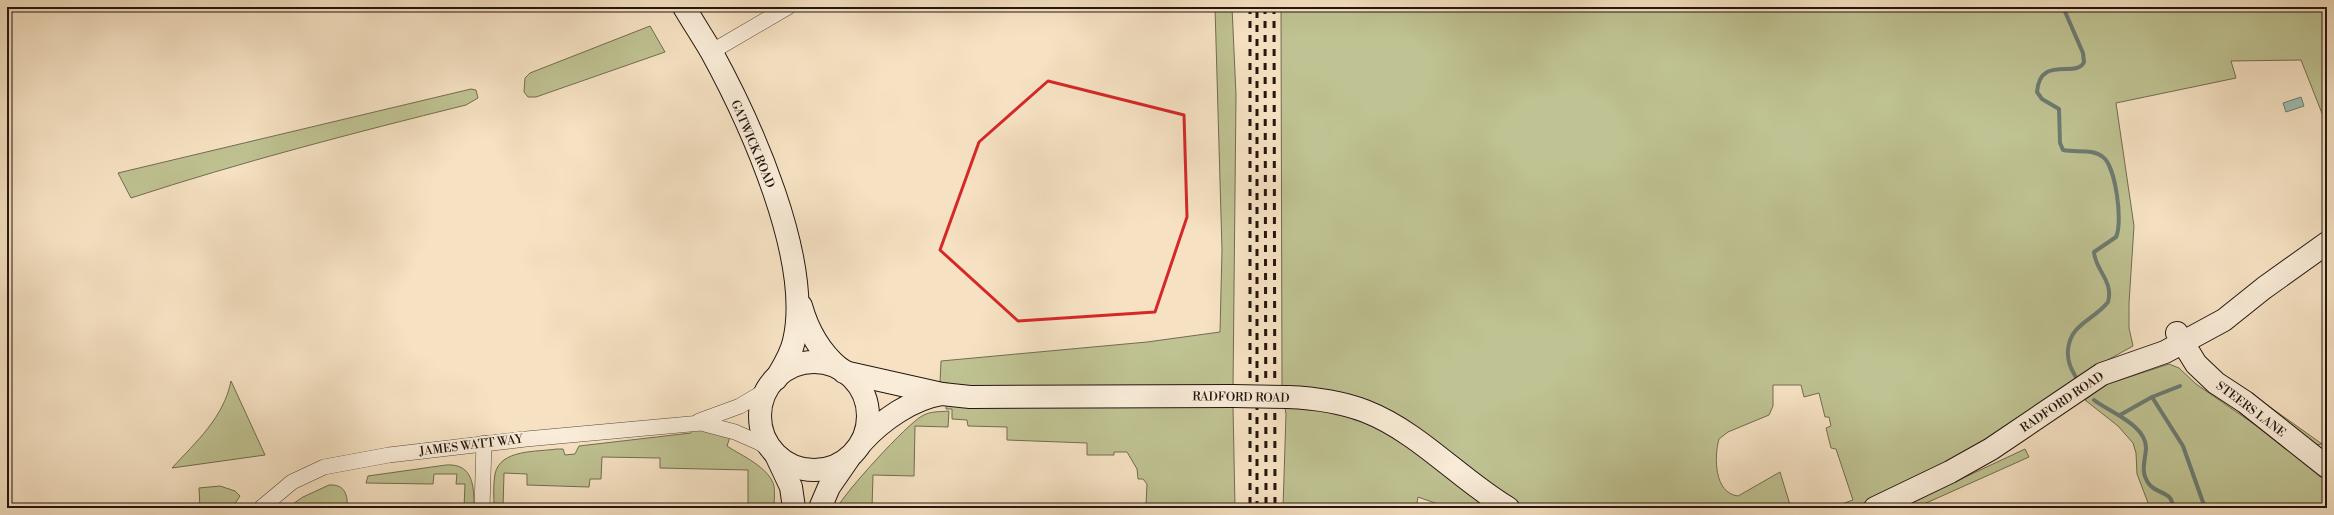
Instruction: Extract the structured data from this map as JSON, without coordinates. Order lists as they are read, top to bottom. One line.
{"streets":{"street":["GATWICK ROAD","RADFORD ROAD","STEERS LANE","JAMES WATT WAY"]},"crossings":[["GATWICK ROAD","RADFORD ROAD"],["GATWICK ROAD","JAMES WATT WAY"],["RADFORD ROAD","STEERS LANE"],["RADFORD ROAD","JAMES WATT WAY"]]}
